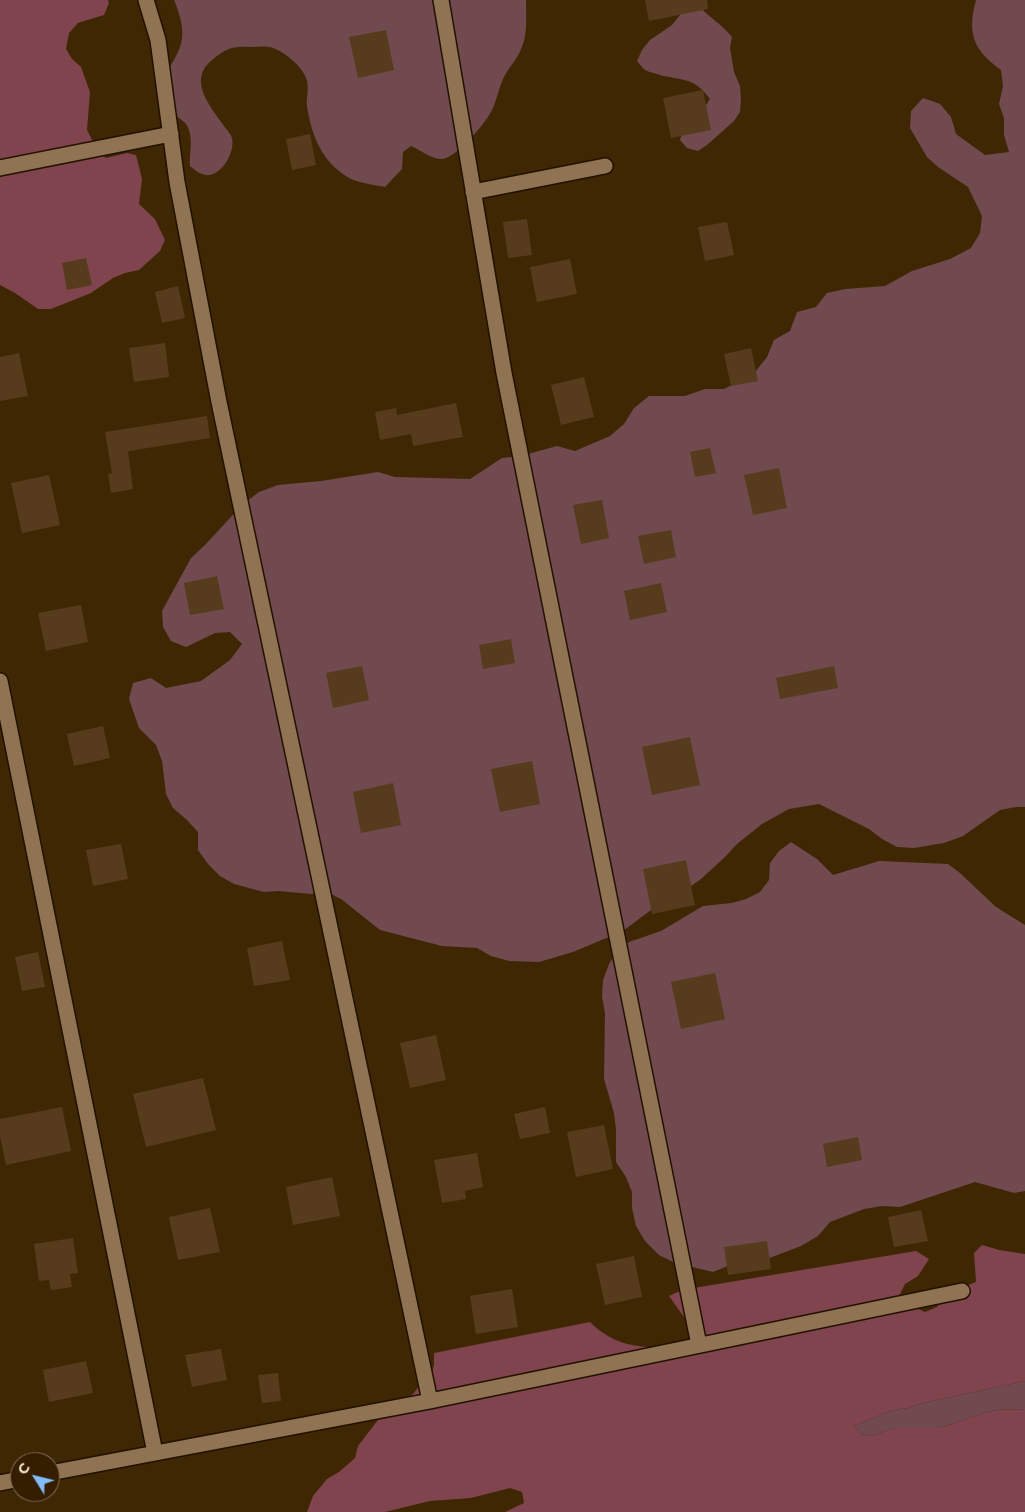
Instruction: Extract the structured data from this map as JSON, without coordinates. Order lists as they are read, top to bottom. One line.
{"north":"top left"}
